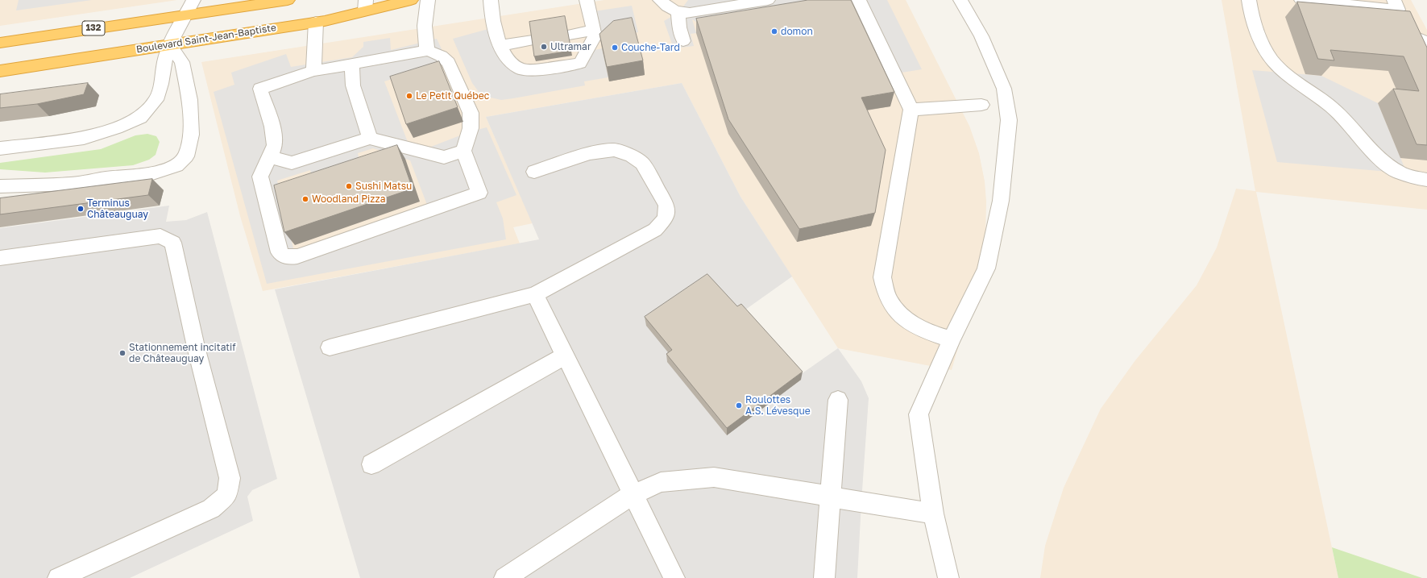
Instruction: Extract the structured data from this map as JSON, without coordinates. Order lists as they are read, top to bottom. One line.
{"streets":{"highway":["132","Boulevard Saint-Jean-Baptiste"]},"places":["domon","Ultramar","Couche-Tard","Le Petit Québec","Sushi Matsu","Woodland Pizza","Terminus Châteauguay","Stationnement incitatif de Châteauguay","Roulottes A.S. Lévesque"]}
